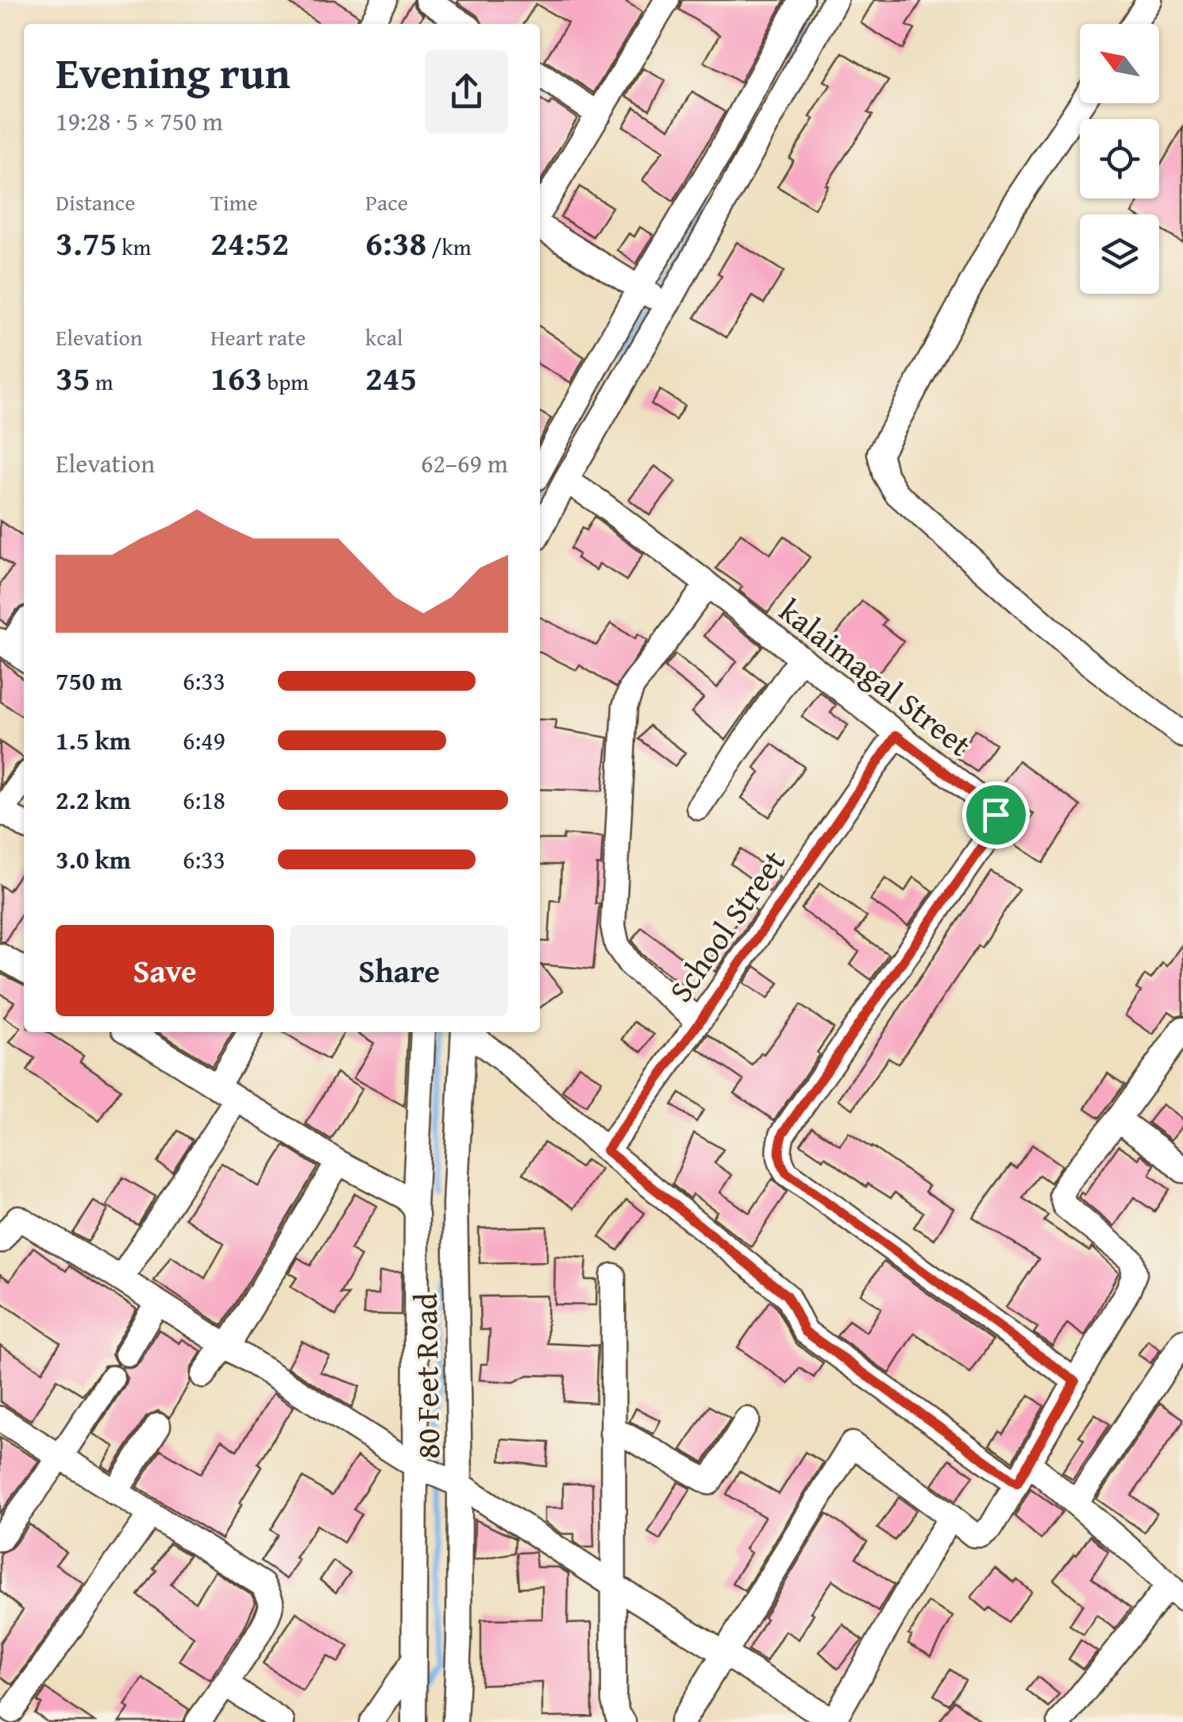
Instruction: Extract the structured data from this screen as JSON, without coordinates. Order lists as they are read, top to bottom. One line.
{"streets":{"street":["kalaimagal Street","School Street","80 Feet Road"]},"crossings":[["kalaimagal Street","School Street"]],"north":"top left","page":{"heading":["Evening run","19:28 · 5 × 750 m"],"stats":[["Distance","3.75 km"],["Time","24:52"],["Pace","6:38 /km"],["Elevation","35 m"],["Heart rate","163 bpm"],["kcal","245"]],"chart":["Elevation","62–69 m"],"list":[{"name":"750 m","note":"6:33"},{"name":"1.5 km","note":"6:49"},{"name":"2.2 km","note":"6:18"},{"name":"3.0 km","note":"6:33"}],"buttons":["Save","Share"]}}
